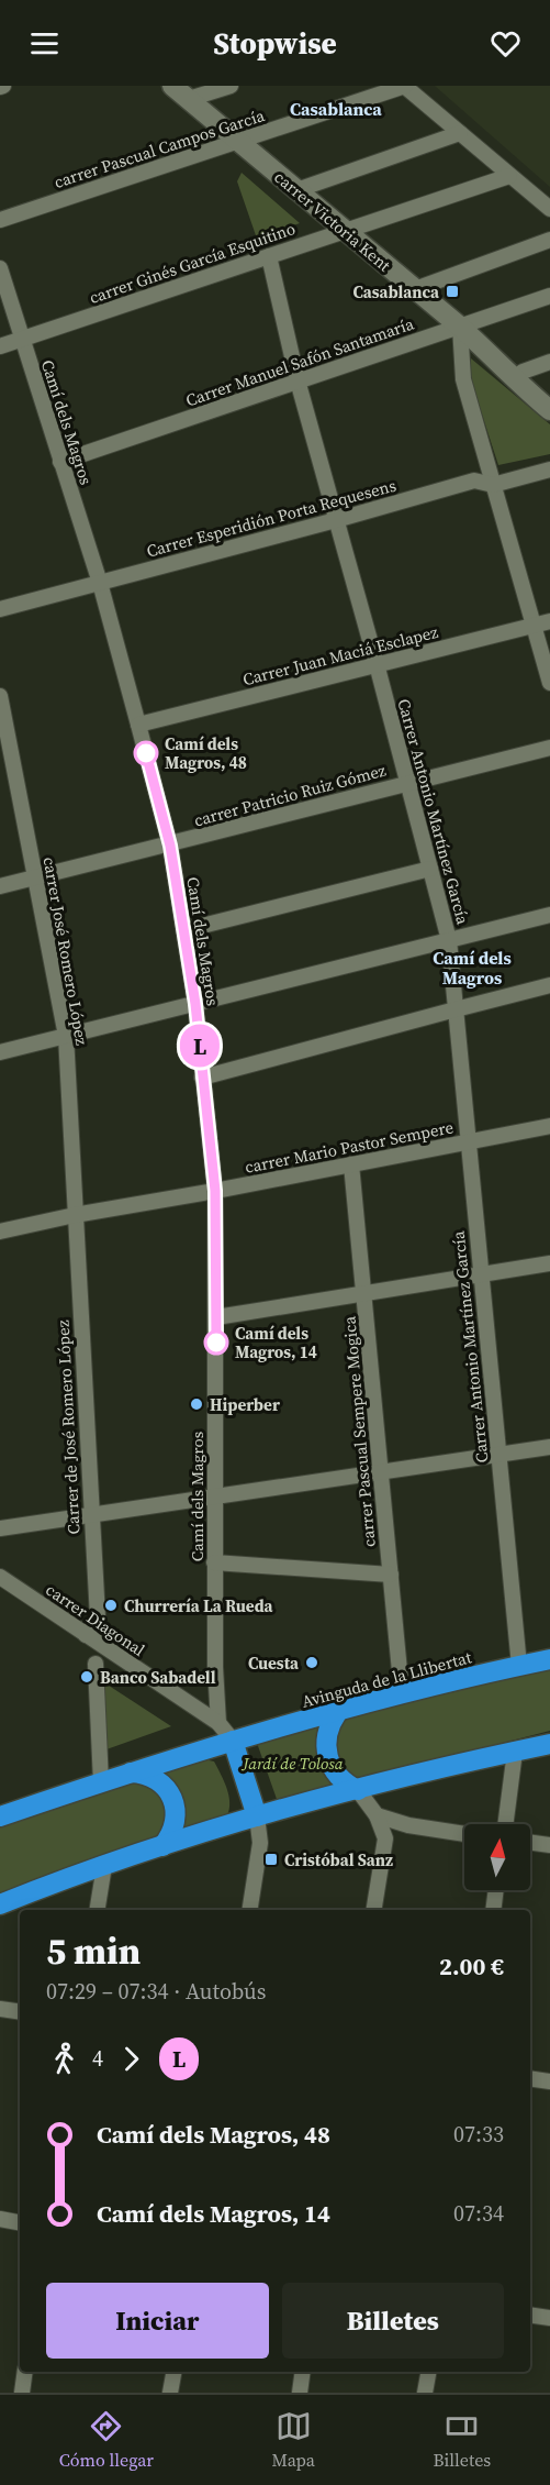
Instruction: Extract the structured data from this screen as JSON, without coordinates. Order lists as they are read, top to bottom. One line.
{"streets":{"highway":["Avinguda de la Llibertat"],"street":["carrer Pascual Campos García","carrer Victoria Kent","carrer Ginés García Esquitino","Carrer Manuel Safón Santamaría","Camí dels Magros","Carrer Esperidión Porta Requesens","Carrer Juan Maciá Esclapez","carrer Patricio Ruiz Gómez","Carrer Antonio Martínez García","carrer José Romero López","carrer Mario Pastor Sempere","Carrer de José Romero López","carrer Pascual Sempere Mogica","carrer Diagonal"]},"crossings":[["carrer Pascual Campos García","carrer Victoria Kent"],["carrer Victoria Kent","carrer Ginés García Esquitino"],["carrer Victoria Kent","Carrer Manuel Safón Santamaría"],["carrer Ginés García Esquitino","Camí dels Magros"],["carrer Ginés García Esquitino","Carrer Antonio Martínez García"],["Carrer Manuel Safón Santamaría","Camí dels Magros"],["Carrer Manuel Safón Santamaría","Carrer Antonio Martínez García"],["Camí dels Magros","Carrer Esperidión Porta Requesens"],["Camí dels Magros","Carrer Juan Maciá Esclapez"],["Camí dels Magros","carrer Patricio Ruiz Gómez"],["Camí dels Magros","carrer Mario Pastor Sempere"],["Camí dels Magros","carrer Diagonal"],["Carrer Esperidión Porta Requesens","Carrer Antonio Martínez García"],["Carrer Juan Maciá Esclapez","Carrer Antonio Martínez García"],["carrer Patricio Ruiz Gómez","Carrer Antonio Martínez García"],["carrer Patricio Ruiz Gómez","carrer José Romero López"],["Carrer Antonio Martínez García","carrer Mario Pastor Sempere"],["Carrer Antonio Martínez García","Avinguda de la Llibertat"],["carrer José Romero López","carrer Mario Pastor Sempere"],["carrer José Romero López","Carrer de José Romero López"],["carrer Mario Pastor Sempere","Carrer de José Romero López"],["carrer Mario Pastor Sempere","carrer Pascual Sempere Mogica"],["Carrer de José Romero López","carrer Diagonal"],["carrer Pascual Sempere Mogica","Avinguda de la Llibertat"],["carrer Diagonal","Avinguda de la Llibertat"]],"districts":["Casablanca","Camí dels Magros"],"parks":["Jardí de Tolosa"],"places":{"transit":["Casablanca","Cristóbal Sanz"],"other":["Camí dels Magros, 48","Camí dels Magros, 14","Hiperber","Churrería La Rueda","Cuesta","Banco Sabadell"]},"lines":["bus line L"],"north":"top","page":{"header":"Stopwise","on_map":"L","heading":["5 min","07:29 – 07:34 · Autobús","2.00 €"],"legs":["4","L"],"list":[{"name":"Camí dels Magros, 48","value":"07:33"},{"name":"Camí dels Magros, 14","value":"07:34"}],"buttons":["Iniciar","Billetes"],"tabs":["Cómo llegar","Mapa","Billetes"]}}
